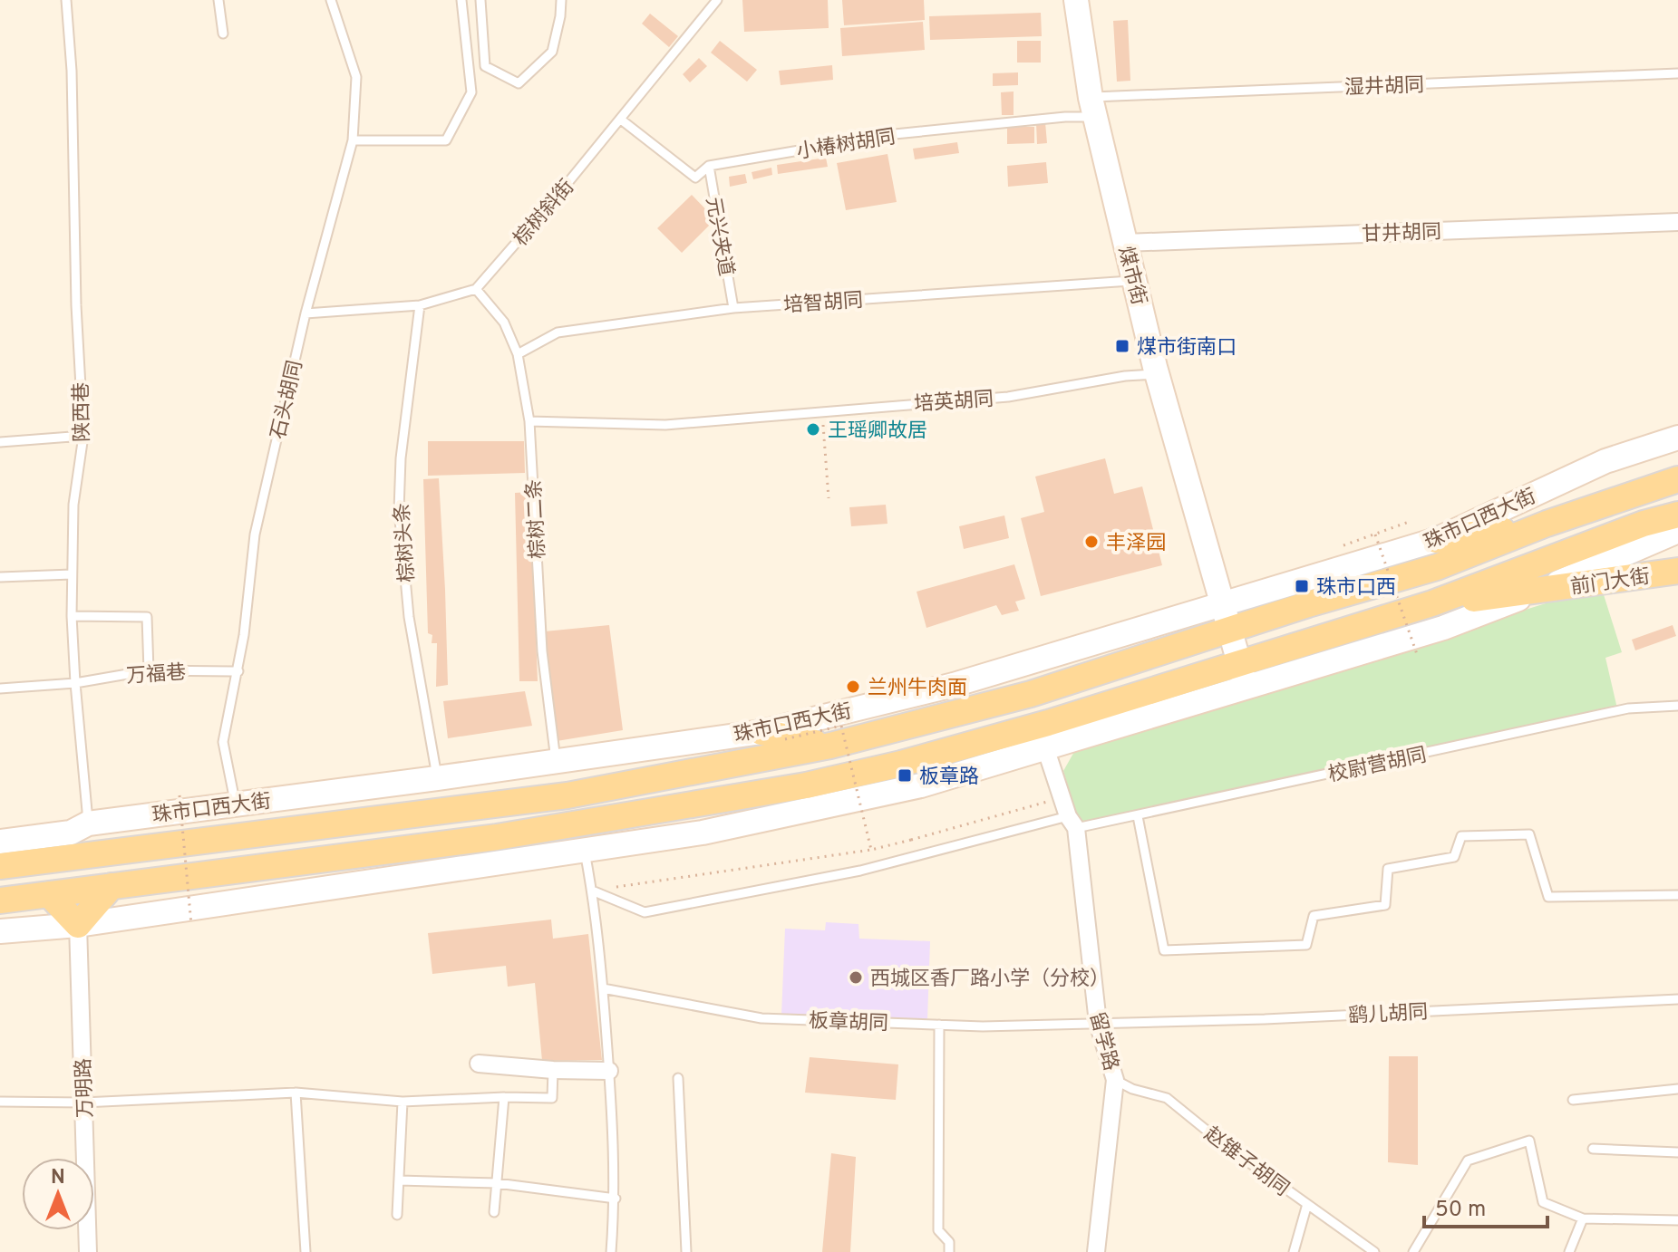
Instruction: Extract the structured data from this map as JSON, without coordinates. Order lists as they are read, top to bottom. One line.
{"streets":{"main road":["珠市口西大街","前门大街"],"street":["甘井胡同","煤市街","留学路","万明路"],"lane":["湿井胡同","小椿树胡同","棕树斜街","元兴夹道","培智胡同","石头胡同","培英胡同","陕西巷","棕树二条","棕树头条","万福巷","校尉营胡同","鹞儿胡同","板章胡同","赵锥子胡同"]},"crossings":[["湿井胡同","小椿树胡同"],["湿井胡同","煤市街"],["小椿树胡同","棕树斜街"],["小椿树胡同","元兴夹道"],["小椿树胡同","煤市街"],["棕树斜街","棕树二条"],["甘井胡同","煤市街"],["元兴夹道","培智胡同"],["煤市街","培智胡同"],["煤市街","培英胡同"],["煤市街","珠市口西大街"],["培智胡同","棕树二条"],["石头胡同","珠市口西大街"],["石头胡同","万福巷"],["培英胡同","棕树二条"],["陕西巷","珠市口西大街"],["陕西巷","万福巷"],["珠市口西大街","棕树二条"],["珠市口西大街","棕树头条"],["校尉营胡同","留学路"],["鹞儿胡同","板章胡同"],["鹞儿胡同","留学路"],["板章胡同","留学路"],["留学路","赵锥子胡同"]],"places":{"transit":["煤市街南口","珠市口西","板章路"],"other":["王瑶卿故居","丰泽园","兰州牛肉面","西城区香厂路小学（分校）"]},"scale_bar":"50 m","north":"top"}
